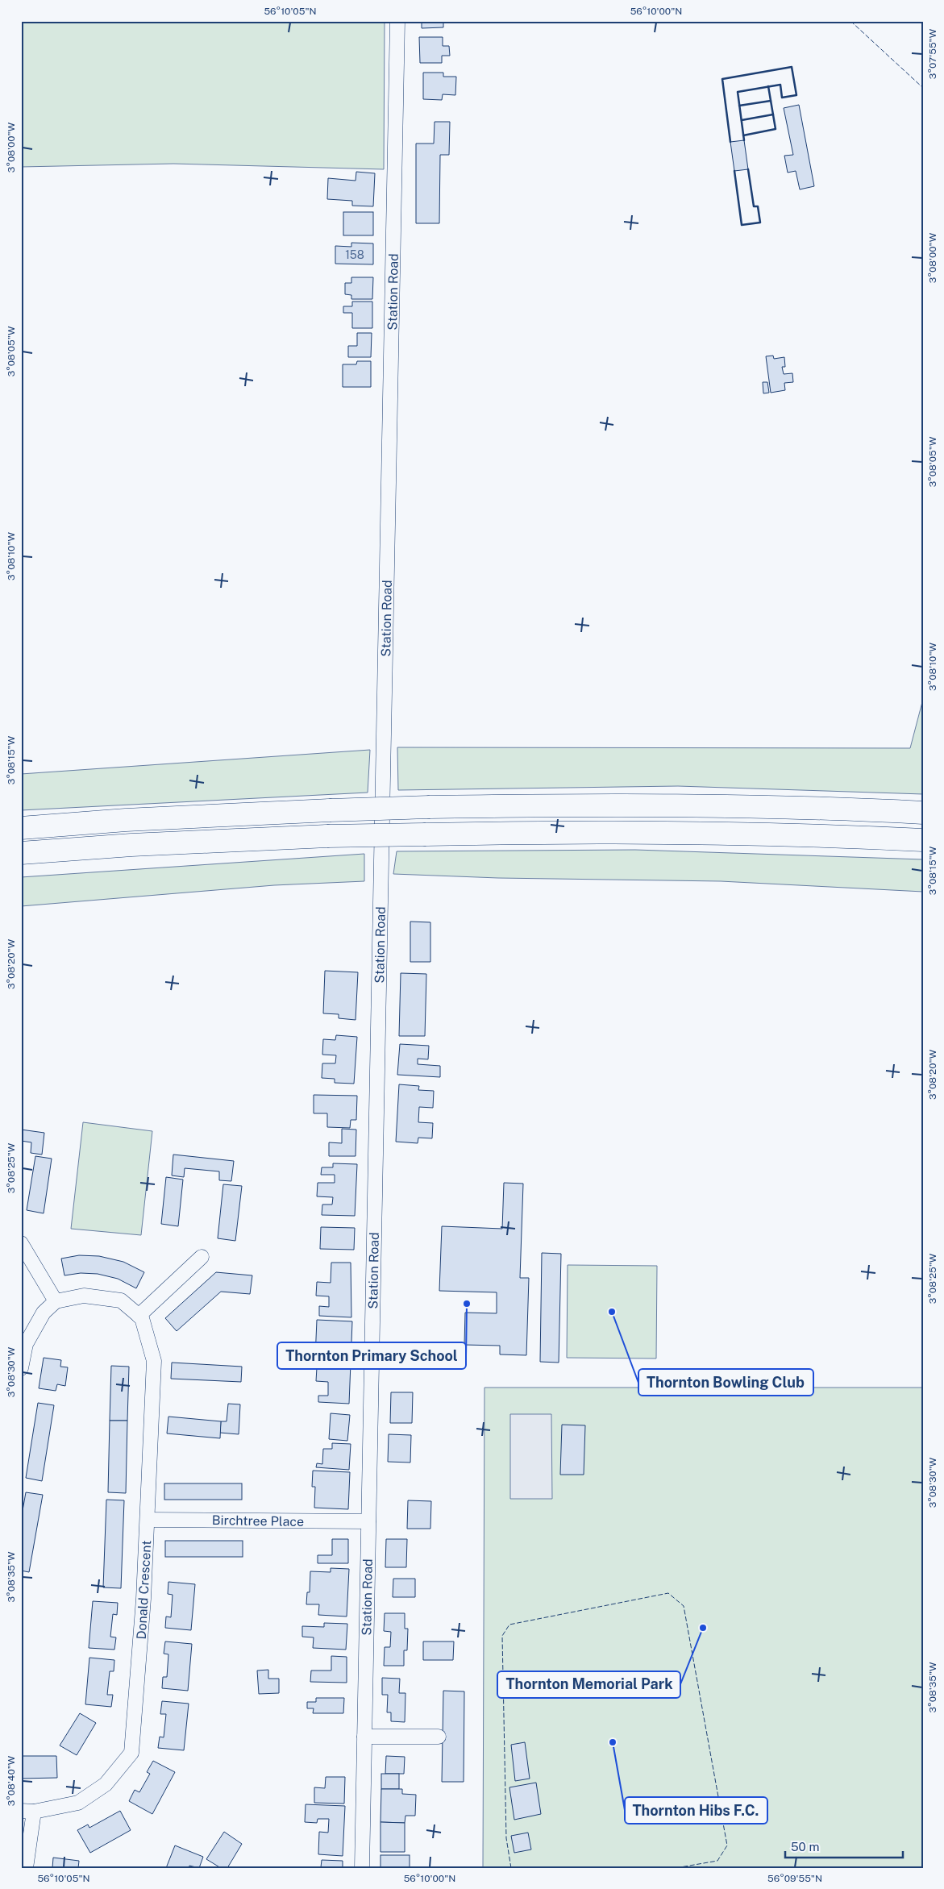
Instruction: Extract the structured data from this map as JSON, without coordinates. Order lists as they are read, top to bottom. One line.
{"streets":{"street":["Station Road","Birchtree Place","Donald Crescent"]},"crossings":[["Station Road","Birchtree Place"],["Birchtree Place","Donald Crescent"]],"places":["Thornton Primary School","Thornton Bowling Club","Thornton Memorial Park","Thornton Hibs F.C."],"house_numbers":["158"],"scale_bar":"50 m","coordinates":["56°10'05\"N","56°10'00\"N","3°07'55\"W","3°08'00\"W","3°08'05\"W","3°08'10\"W","3°08'15\"W","3°08'20\"W","3°08'25\"W","3°08'30\"W","3°08'35\"W","3°08'40\"W","56°09'55\"N"]}
